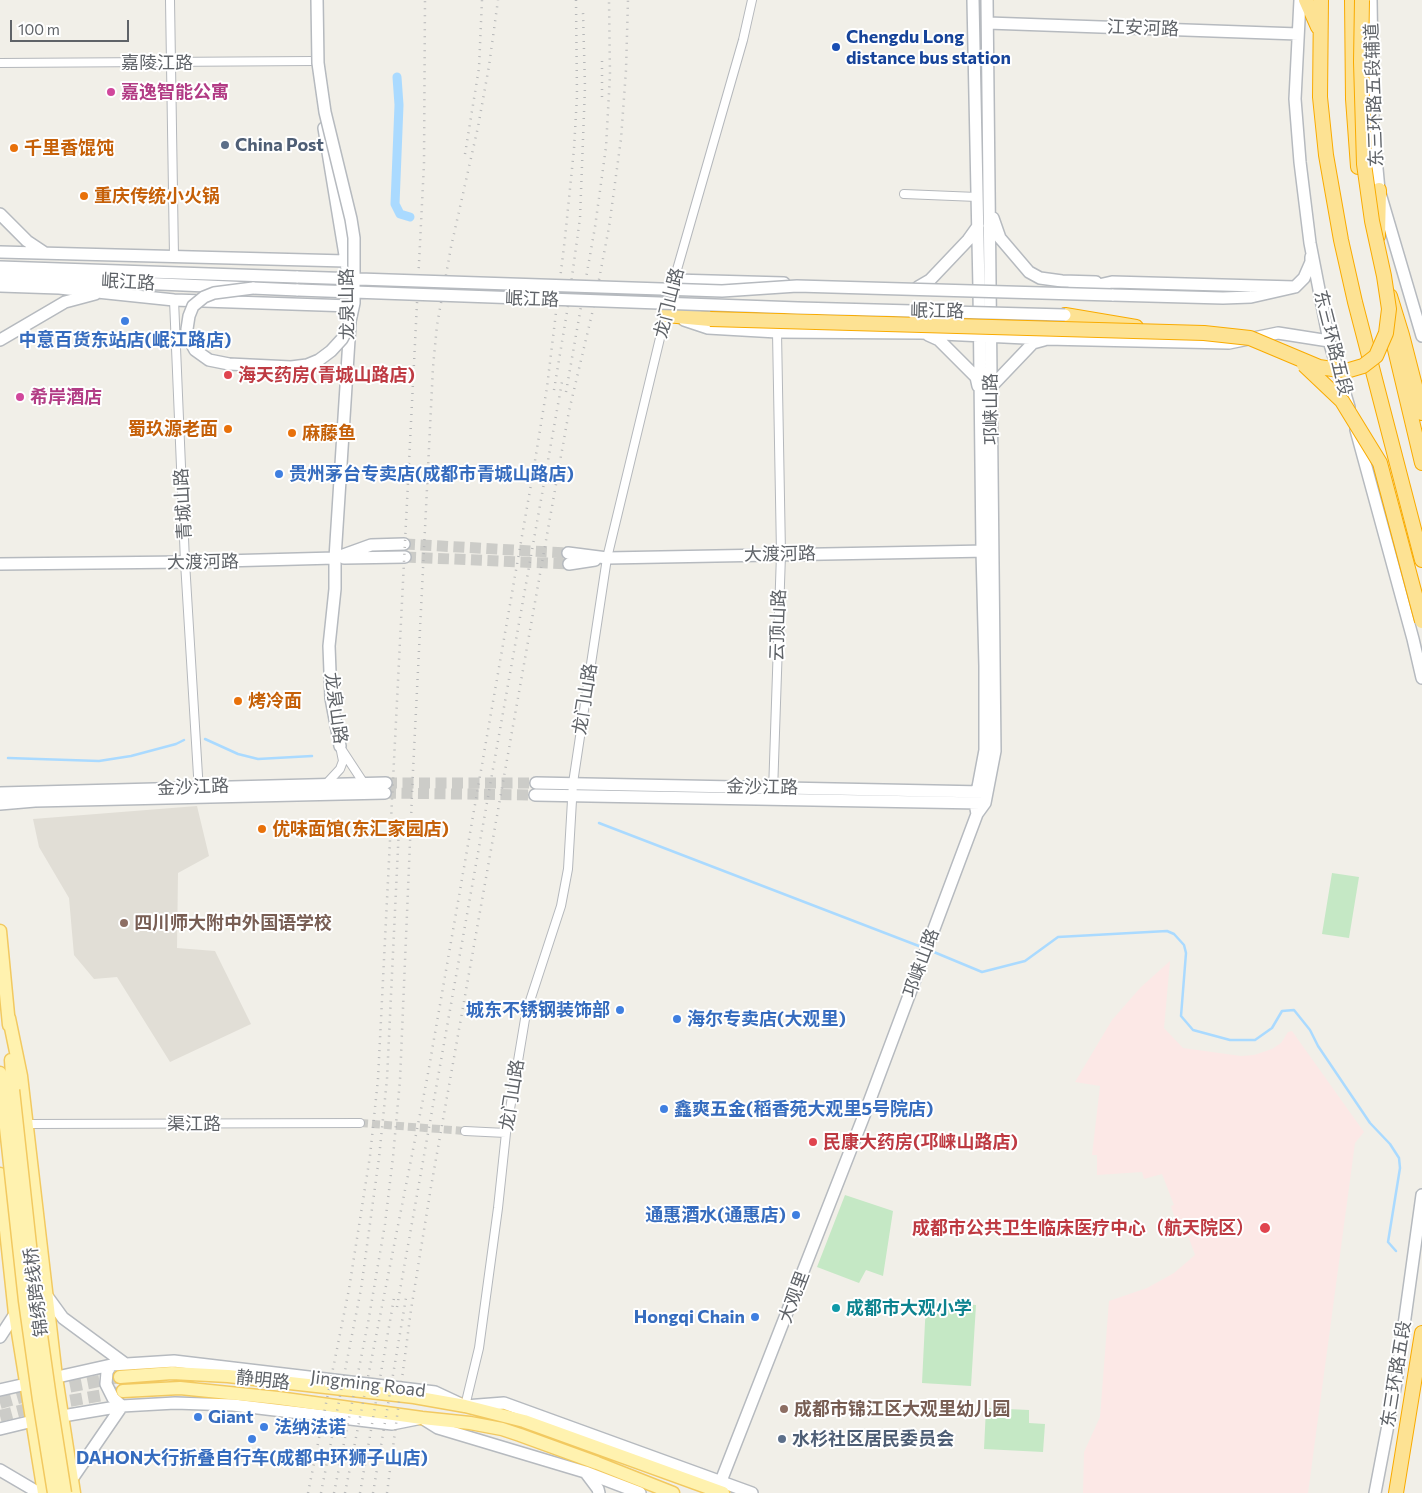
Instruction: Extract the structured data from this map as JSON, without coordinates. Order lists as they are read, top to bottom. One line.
{"streets":{"highway":["东三环路五段"],"main road":["锦绣跨线桥","静明路","Jingming Road"],"street":["江安河路","嘉陵江路","东三环路五段辅道","岷江路","龙门山路","龙泉山路","邛崃山路","青城山路","大渡河路","云顶山路","金沙江路","渠江路","大观里"]},"crossings":[["江安河路","东三环路五段"],["江安河路","邛崃山路"],["嘉陵江路","龙泉山路"],["岷江路","龙泉山路"],["岷江路","青城山路"],["龙门山路","大渡河路"],["龙门山路","金沙江路"],["龙门山路","静明路"],["龙门山路","Jingming Road"],["龙泉山路","大渡河路"],["龙泉山路","金沙江路"],["邛崃山路","大渡河路"],["邛崃山路","金沙江路"],["邛崃山路","大观里"],["青城山路","大渡河路"],["青城山路","金沙江路"],["大渡河路","云顶山路"],["云顶山路","金沙江路"],["大观里","Jingming Road"],["静明路","Jingming Road"]],"places":["Chengdu Long distance bus station","嘉逸智能公寓","China Post","千里香馄饨","重庆传统小火锅","中意百货东站店(岷江路店)","海天药房(青城山路店)","希岸酒店","蜀玖源老面","麻藤鱼","贵州茅台专卖店(成都市青城山路店)","烤冷面","优味面馆(东汇家园店)","四川师大附中外国语学校","城东不锈钢装饰部","海尔专卖店(大观里)","鑫爽五金(稻香苑大观里5号院店)","民康大药房(邛崃山路店)","通惠酒水(通惠店)","成都市公共卫生临床医疗中心（航天院区）","成都市大观小学","Hongqi Chain","成都市锦江区大观里幼儿园","Giant","法纳法诺","DAHON大行折叠自行车(成都中环狮子山店)","水杉社区居民委员会"],"scale_bar":"100 m"}
